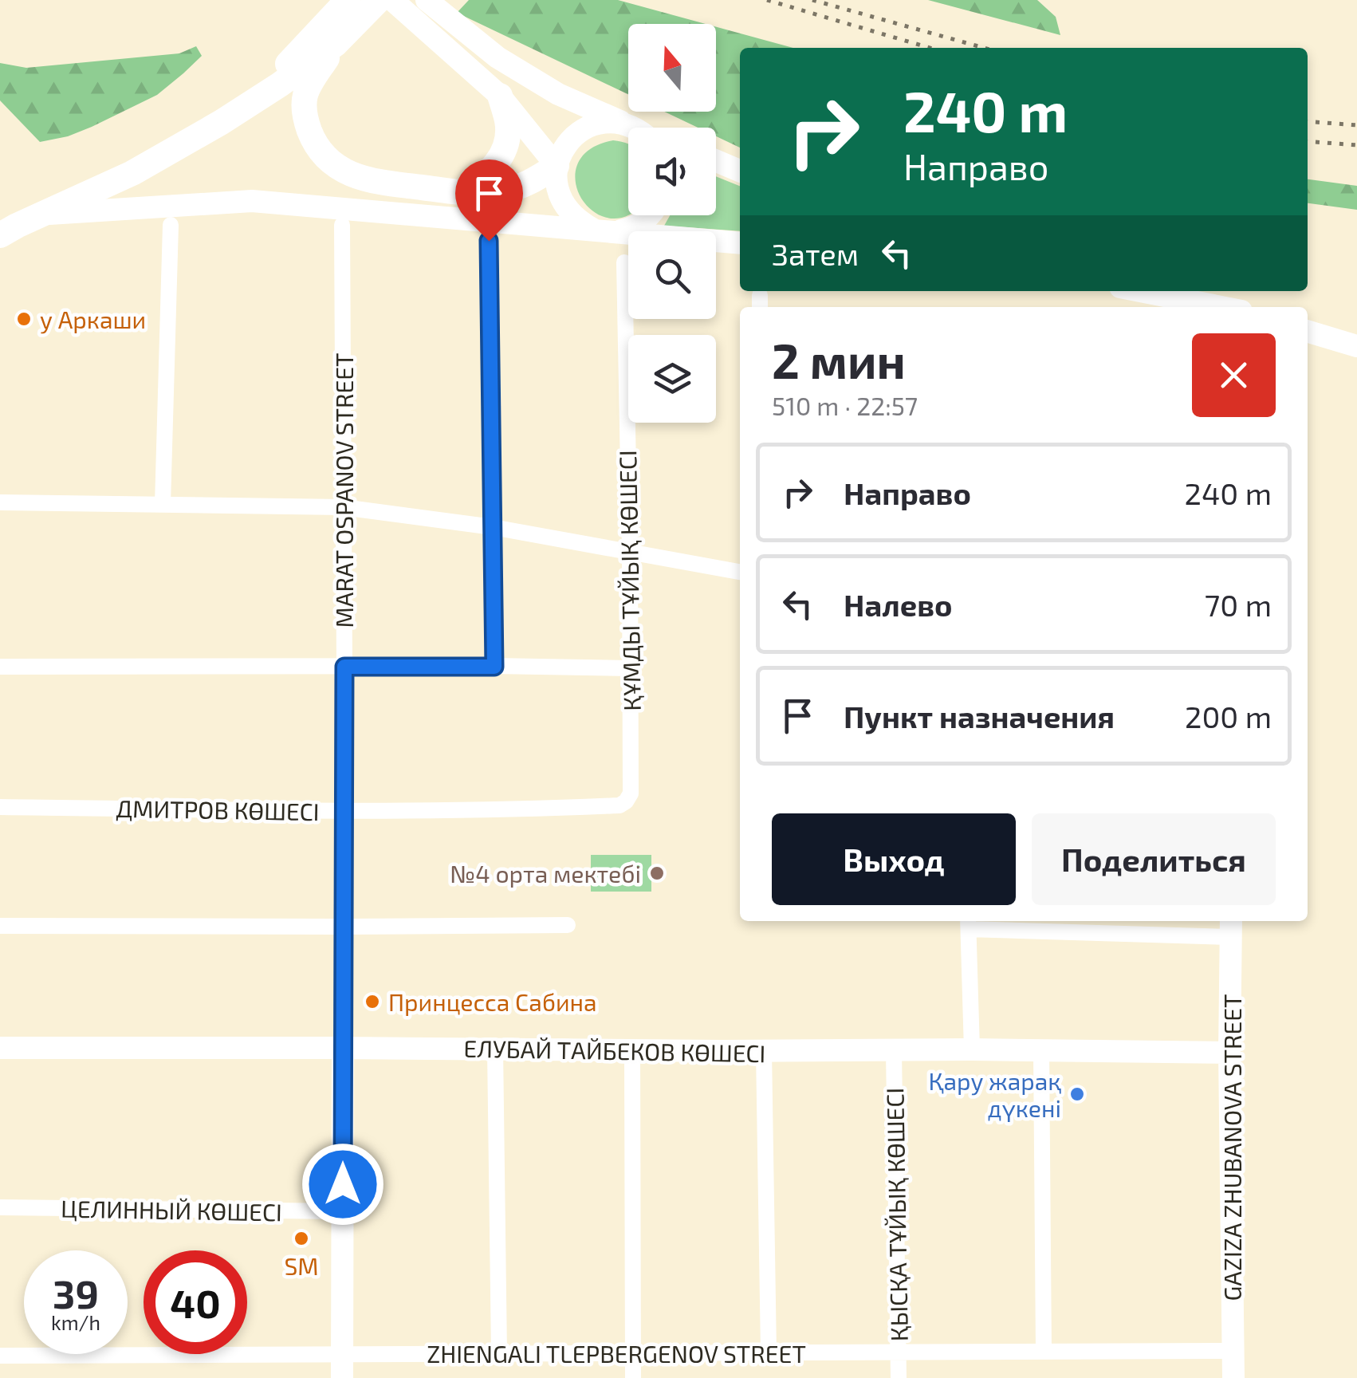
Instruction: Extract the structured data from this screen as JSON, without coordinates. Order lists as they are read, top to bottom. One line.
{"streets":{"main road":["MARAT OSPANOV STREET","ЕЛУБАЙ ТАЙБЕКОВ КӨШЕСІ","GAZIZA ZHUBANOVA STREET"],"street":["ҚҰМДЫ ТҰЙЫҚ КӨШЕСІ","ДМИТРОВ КӨШЕСІ","ЦЕЛИННЫЙ КӨШЕСІ","ҚЫСҚА ТҰЙЫҚ КӨШЕСІ","ZHIENGALI TLEPBERGENOV STREET"]},"crossings":[["MARAT OSPANOV STREET","ДМИТРОВ КӨШЕСІ"],["MARAT OSPANOV STREET","ЕЛУБАЙ ТАЙБЕКОВ КӨШЕСІ"],["MARAT OSPANOV STREET","ЦЕЛИННЫЙ КӨШЕСІ"],["MARAT OSPANOV STREET","ZHIENGALI TLEPBERGENOV STREET"],["ҚҰМДЫ ТҰЙЫҚ КӨШЕСІ","ДМИТРОВ КӨШЕСІ"],["ЕЛУБАЙ ТАЙБЕКОВ КӨШЕСІ","GAZIZA ZHUBANOVA STREET"],["ЕЛУБАЙ ТАЙБЕКОВ КӨШЕСІ","ҚЫСҚА ТҰЙЫҚ КӨШЕСІ"],["GAZIZA ZHUBANOVA STREET","ZHIENGALI TLEPBERGENOV STREET"],["ҚЫСҚА ТҰЙЫҚ КӨШЕСІ","ZHIENGALI TLEPBERGENOV STREET"]],"places":["у Аркаши","№4 орта мектебі","Принцесса Сабина","Қару жарақ дүкені","SM"],"north":"top","page":{"turn":["240 m","Направо"],"then":"Затем","heading":["2 мин","510 m · 22:57"],"list":[{"name":"Направо","value":"240 m"},{"name":"Налево","value":"70 m"},{"name":"Пункт назначения","value":"200 m"}],"buttons":["Выход","Поделиться"],"speed":"39 km/h","limit":"40"}}
